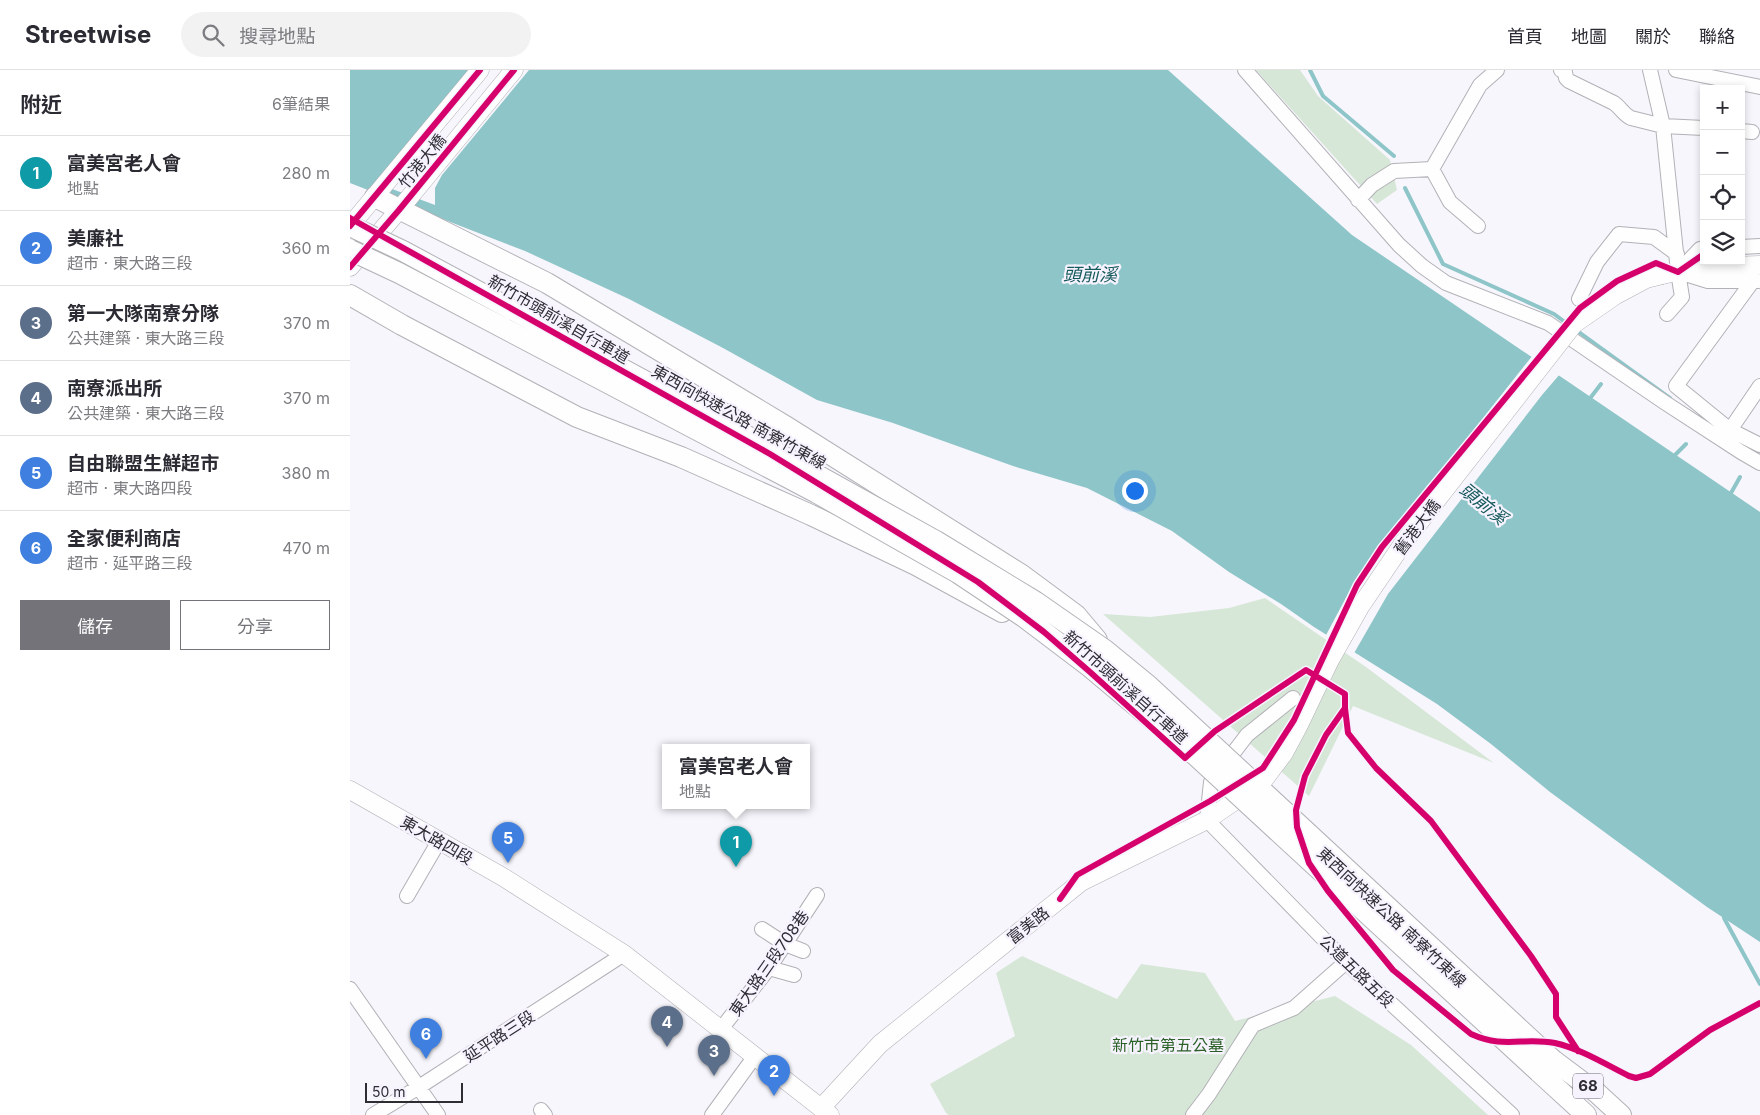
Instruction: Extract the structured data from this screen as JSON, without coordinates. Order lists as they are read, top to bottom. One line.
{"streets":{"highway":["東西向快速公路 南寮竹東線","68"],"main road":["竹港大橋","舊港大橋","東大路四段","富美路"],"street":["東大路三段708巷","公道五路五段","延平路三段"],"cycle path":["新竹市頭前溪自行車道"]},"crossings":[["竹港大橋","東西向快速公路 南寮竹東線"],["舊港大橋","富美路"],["東大路四段","富美路"],["東大路四段","東大路三段708巷"],["東大路四段","延平路三段"],["富美路","公道五路五段"]],"water":["頭前溪"],"parks":["新竹市第五公墓"],"scale_bar":"50 m","page":{"header":"Streetwise","search":"搜尋地點","nav":["首頁","地圖","關於","聯絡"],"heading":["附近","6筆結果"],"map_buttons":["+","−"],"list":[{"mark":"1","name":"富美宮老人會","note":"地點","value":"280 m"},{"mark":"2","name":"美廉社","note":"超市 · 東大路三段","value":"360 m"},{"mark":"3","name":"第一大隊南寮分隊","note":"公共建築 · 東大路三段","value":"370 m"},{"mark":"4","name":"南寮派出所","note":"公共建築 · 東大路三段","value":"370 m"},{"mark":"5","name":"自由聯盟生鮮超市","note":"超市 · 東大路四段","value":"380 m"},{"mark":"6","name":"全家便利商店","note":"超市 · 延平路三段","value":"470 m"}],"buttons":["儲存","分享"],"popup":["富美宮老人會","地點"],"pins":["5","1","4","6","3","2"],"scale":"50 m"}}
